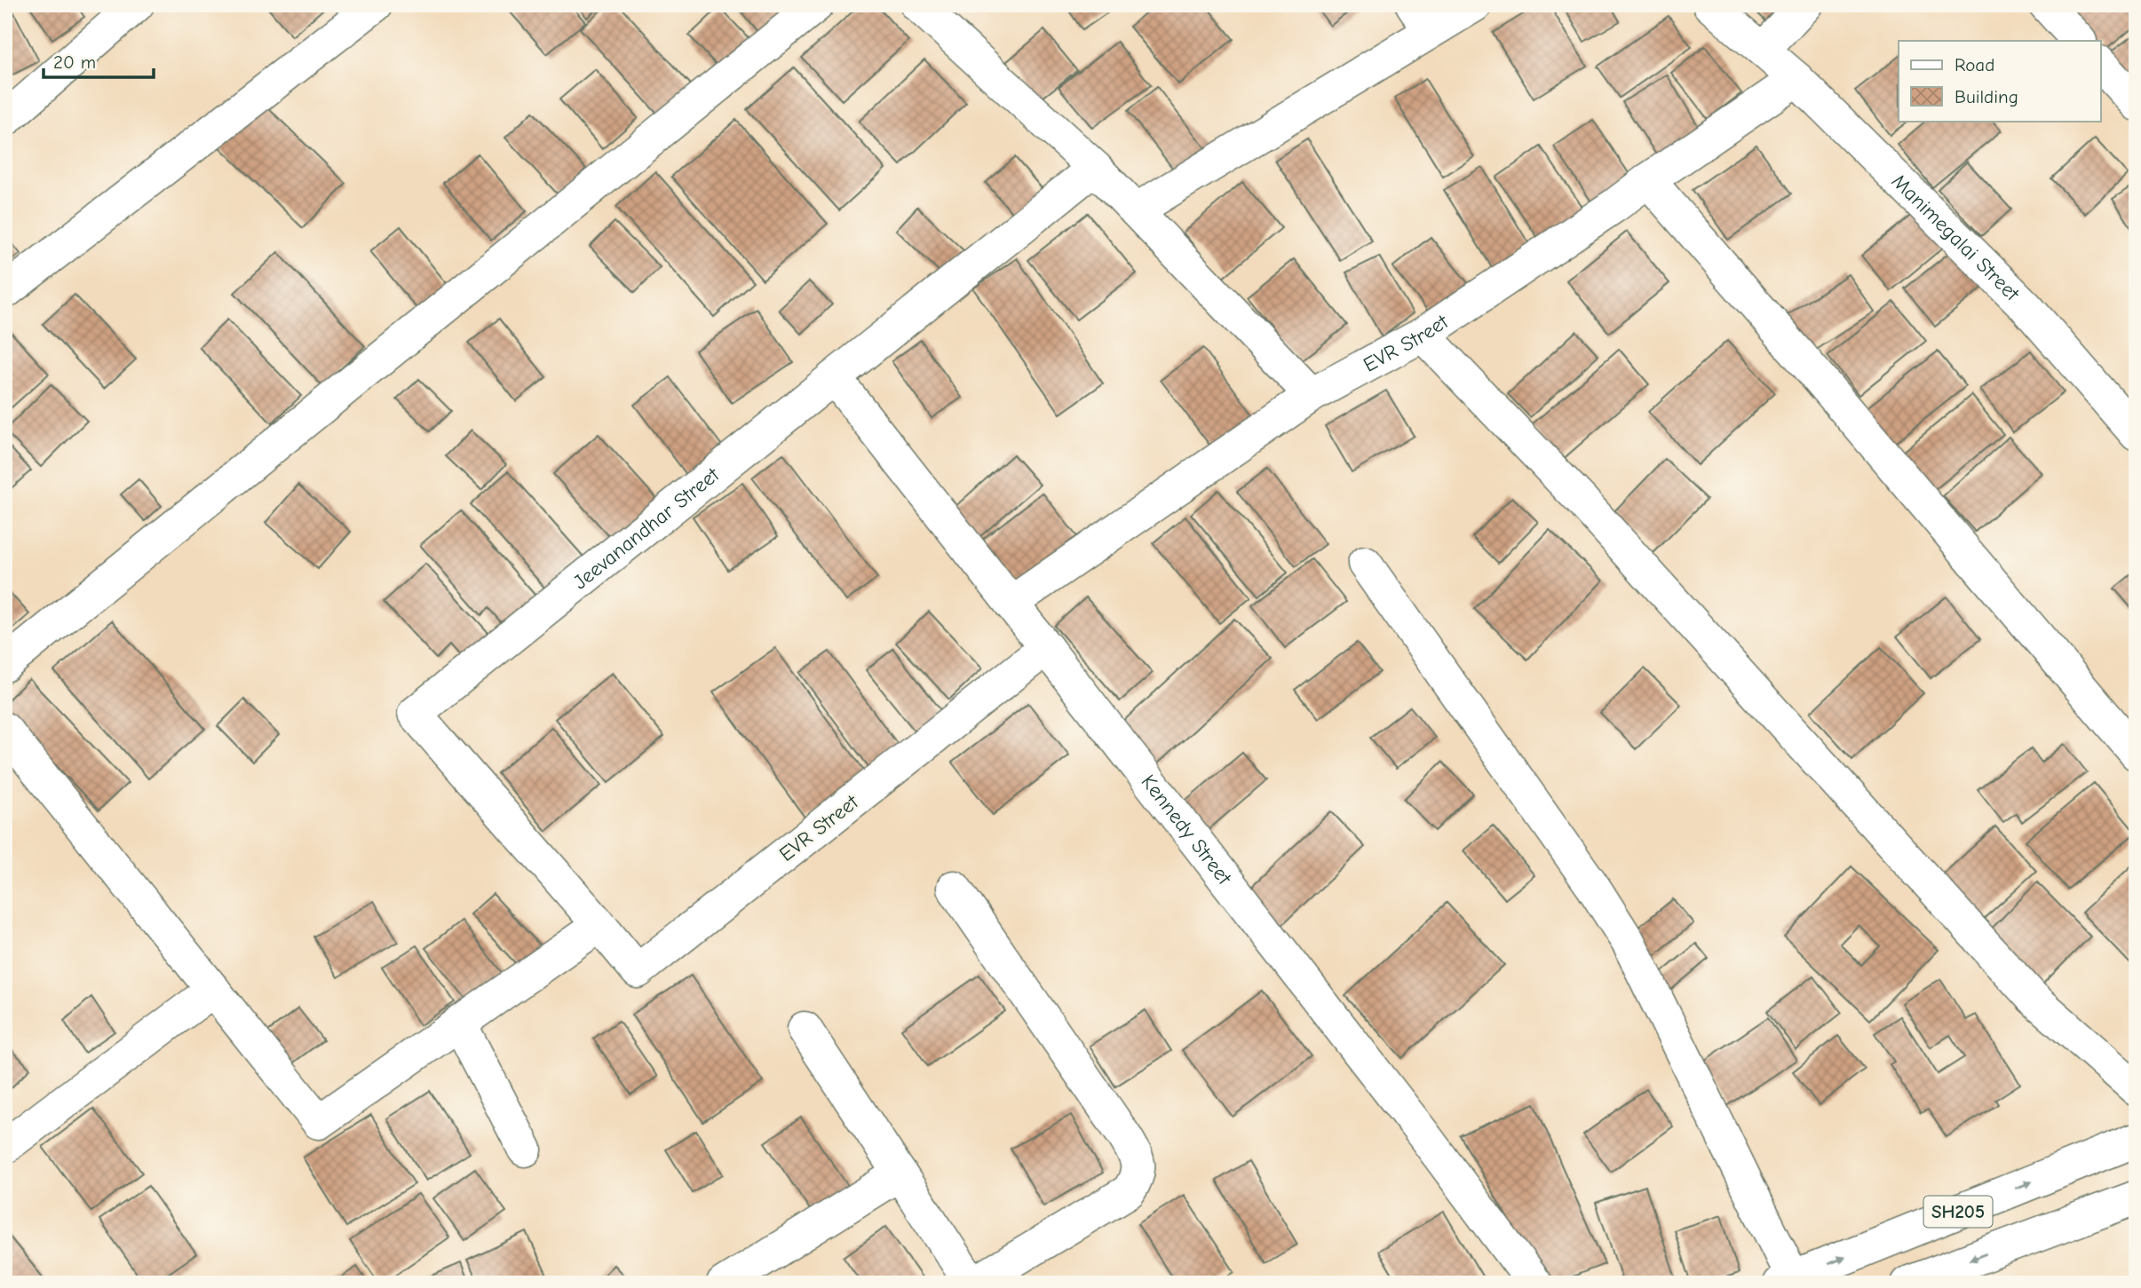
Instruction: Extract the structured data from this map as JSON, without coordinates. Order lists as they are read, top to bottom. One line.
{"streets":{"street":["Manimegalai Street","EVR Street","Jeevanandhar Street","Kennedy Street","SH205"]},"crossings":[["Manimegalai Street","EVR Street"],["EVR Street","Jeevanandhar Street"],["EVR Street","Kennedy Street"],["Jeevanandhar Street","Kennedy Street"]],"legend":["Road","Building"],"scale_bar":"20 m"}
